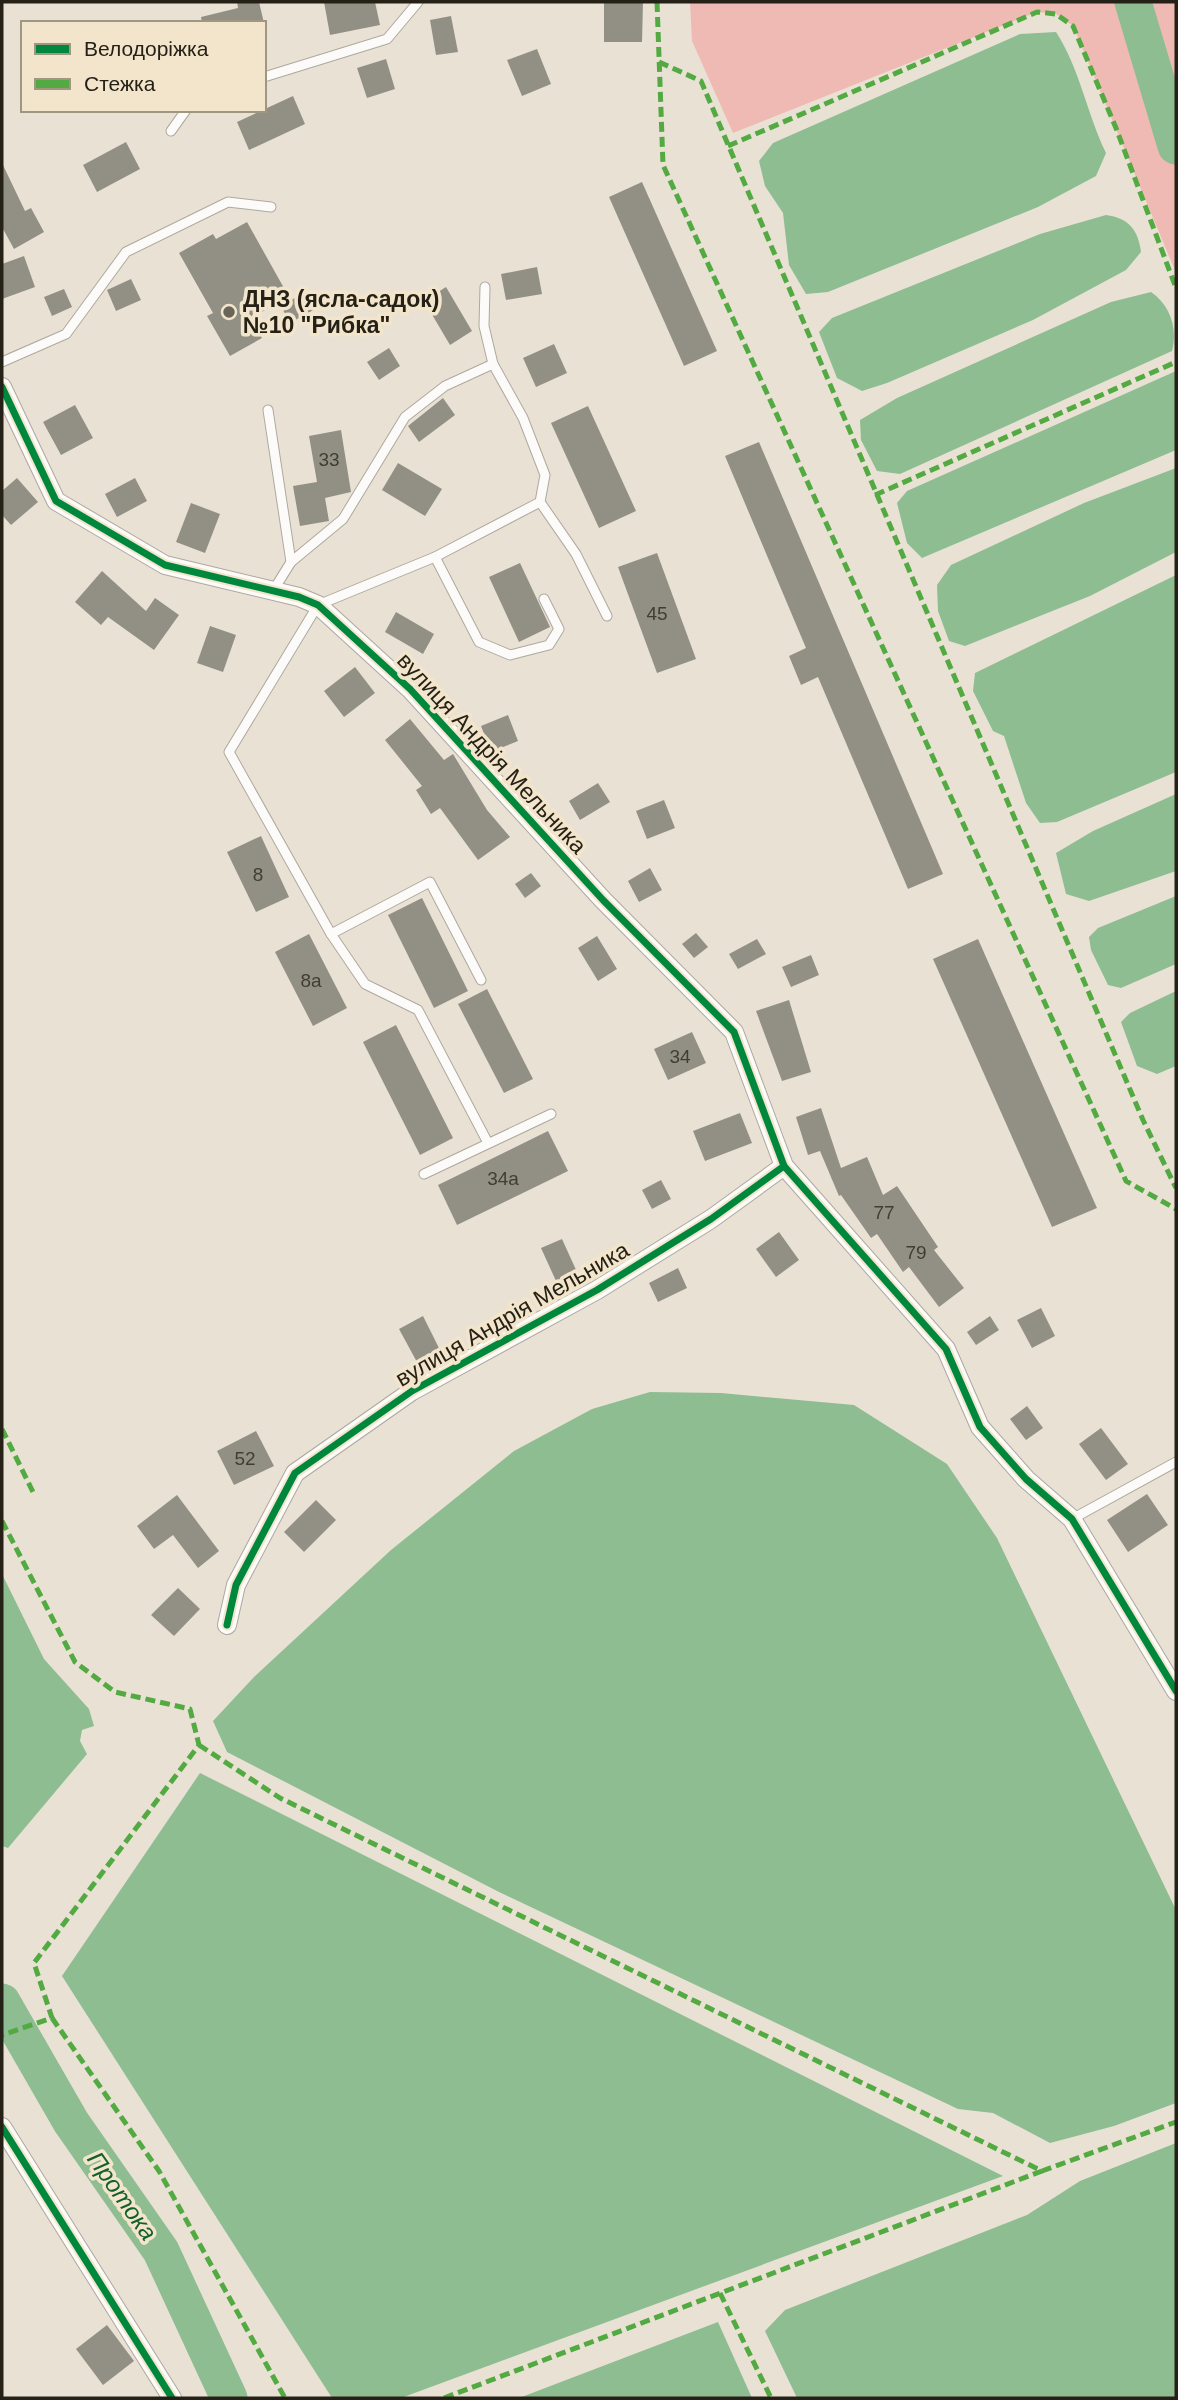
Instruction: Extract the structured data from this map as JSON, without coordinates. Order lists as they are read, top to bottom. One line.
{"streets":{"street":["вулиця Андрія Мельника"]},"water":["Протока"],"places":["ДНЗ (ясла-садок) №10 \"Рибка\""],"house_numbers":["33","45","8","8а","34","34а","77","79","52"],"legend":["Велодоріжка","Стежка"]}
